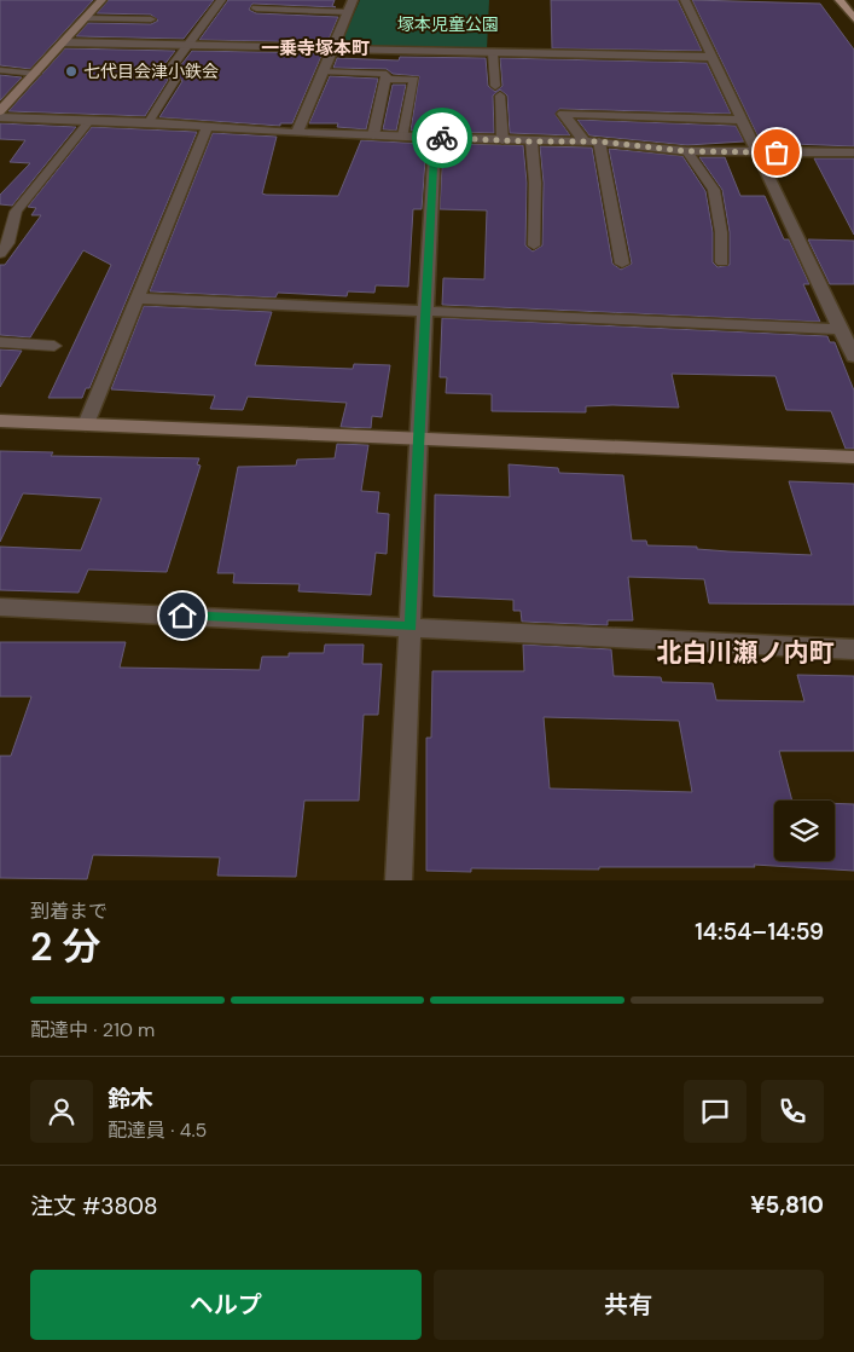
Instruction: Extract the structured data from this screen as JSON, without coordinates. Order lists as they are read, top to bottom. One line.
{"districts":["一乗寺塚本町","北白川瀬ノ内町"],"parks":["塚本児童公園"],"places":["七代目会津小鉄会"],"page":{"heading":["2 分","到着まで","14:54–14:59"],"panel":["鈴木","配達員 · 4.5","注文 #3808","¥5,810"],"bar":"配達中 · 210 m","buttons":["ヘルプ","共有"]}}
